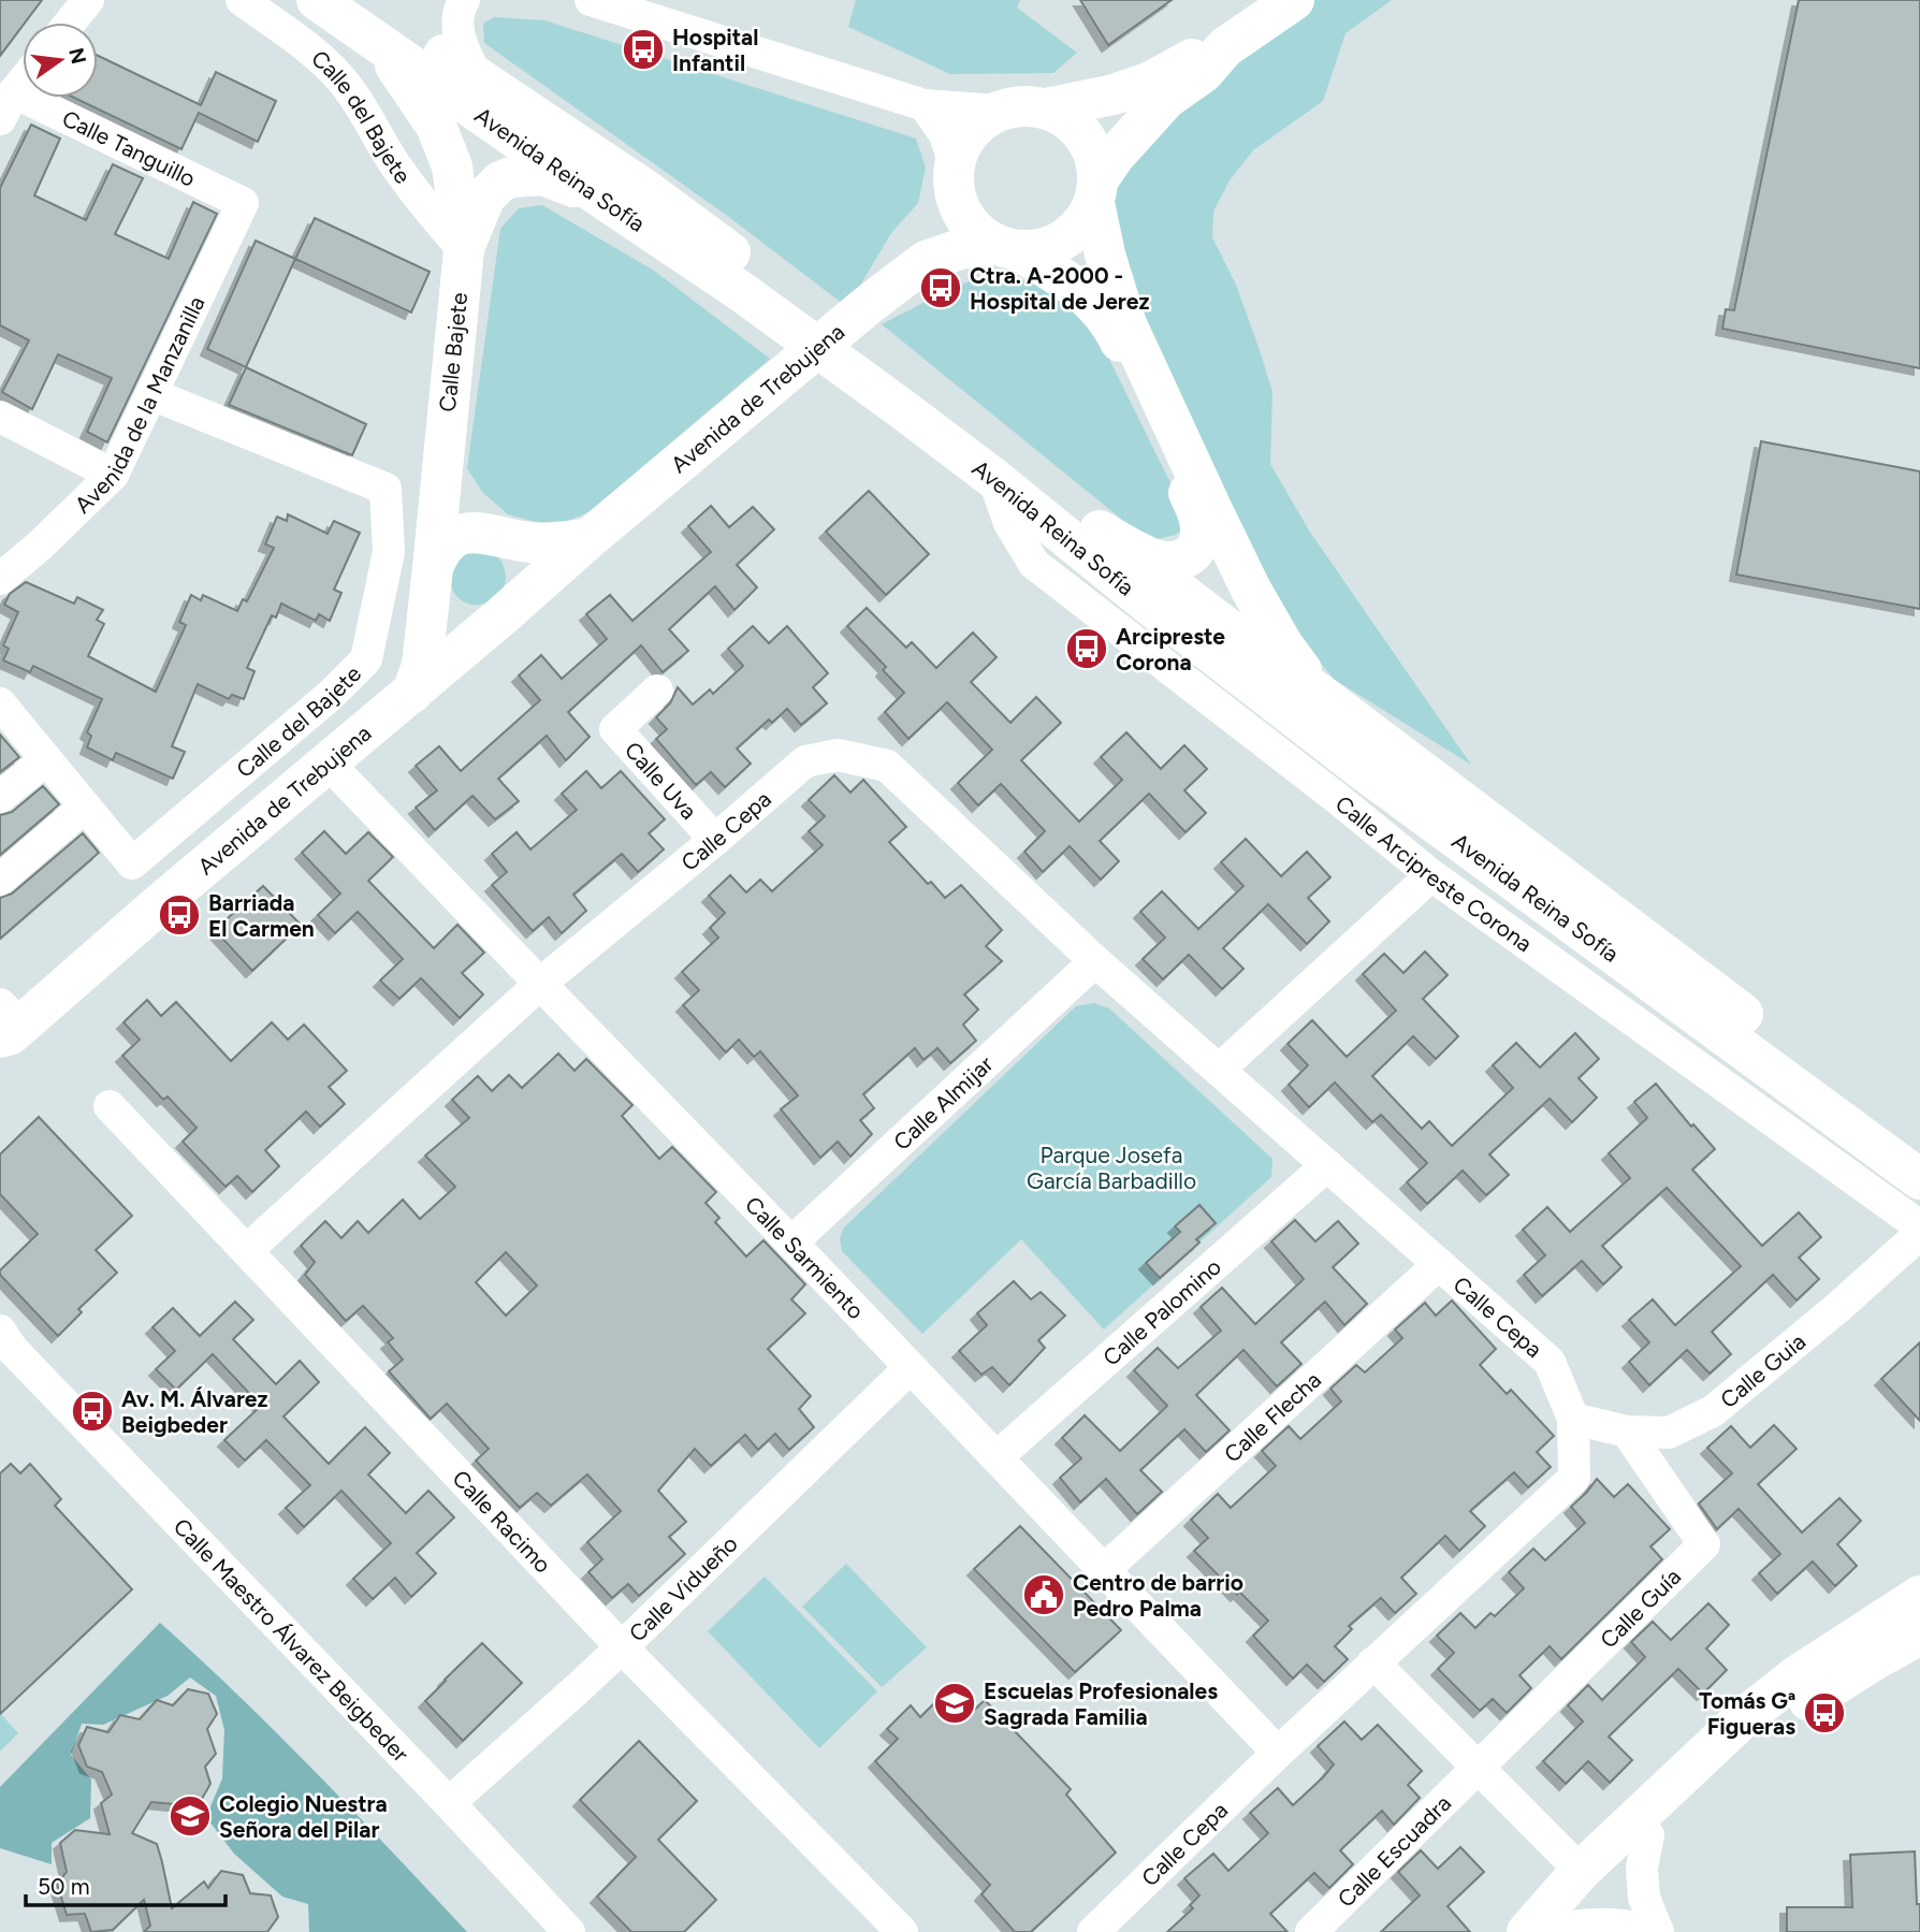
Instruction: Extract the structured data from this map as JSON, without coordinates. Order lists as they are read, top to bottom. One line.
{"streets":{"main road":["Avenida Reina Sofía","Calle Bajete","Avenida de Trebujena"],"street":["Calle del Bajete","Calle Tanguillo","Avenida de la Manzanilla","Calle Uva","Calle Cepa","Calle Arcipreste Corona","Calle Almijar","Calle Sarmiento","Calle Palomino","Calle Guia","Calle Flecha","Calle Racimo","Calle Vidueño","Calle Guía","Calle Maestro Álvarez Beigbeder","Calle Escuadra"]},"crossings":[["Calle del Bajete","Calle Bajete"],["Calle del Bajete","Avenida de la Manzanilla"],["Calle Tanguillo","Avenida de la Manzanilla"],["Avenida Reina Sofía","Calle Arcipreste Corona"],["Calle Bajete","Avenida de Trebujena"],["Avenida de Trebujena","Calle Sarmiento"],["Calle Uva","Calle Cepa"],["Calle Cepa","Calle Almijar"],["Calle Cepa","Calle Sarmiento"],["Calle Cepa","Calle Palomino"],["Calle Cepa","Calle Guia"],["Calle Cepa","Calle Flecha"],["Calle Cepa","Calle Racimo"],["Calle Almijar","Calle Sarmiento"],["Calle Sarmiento","Calle Palomino"],["Calle Sarmiento","Calle Flecha"],["Calle Sarmiento","Calle Vidueño"],["Calle Guia","Calle Guía"],["Calle Racimo","Calle Vidueño"],["Calle Vidueño","Calle Maestro Álvarez Beigbeder"],["Calle Guía","Calle Escuadra"]],"parks":["Parque Josefa García Barbadillo"],"places":{"bus stop":["Hospital Infantil","Ctra. A-2000 - Hospital de Jerez","Arcipreste Corona","Barriada El Carmen","Av. M. Álvarez Beigbeder","Tomás Gª Figueras"],"public building":["Centro de barrio Pedro Palma"],"school or university":["Escuelas Profesionales Sagrada Familia","Colegio Nuestra Señora del Pilar"]},"scale_bar":"50 m","north":"right"}
